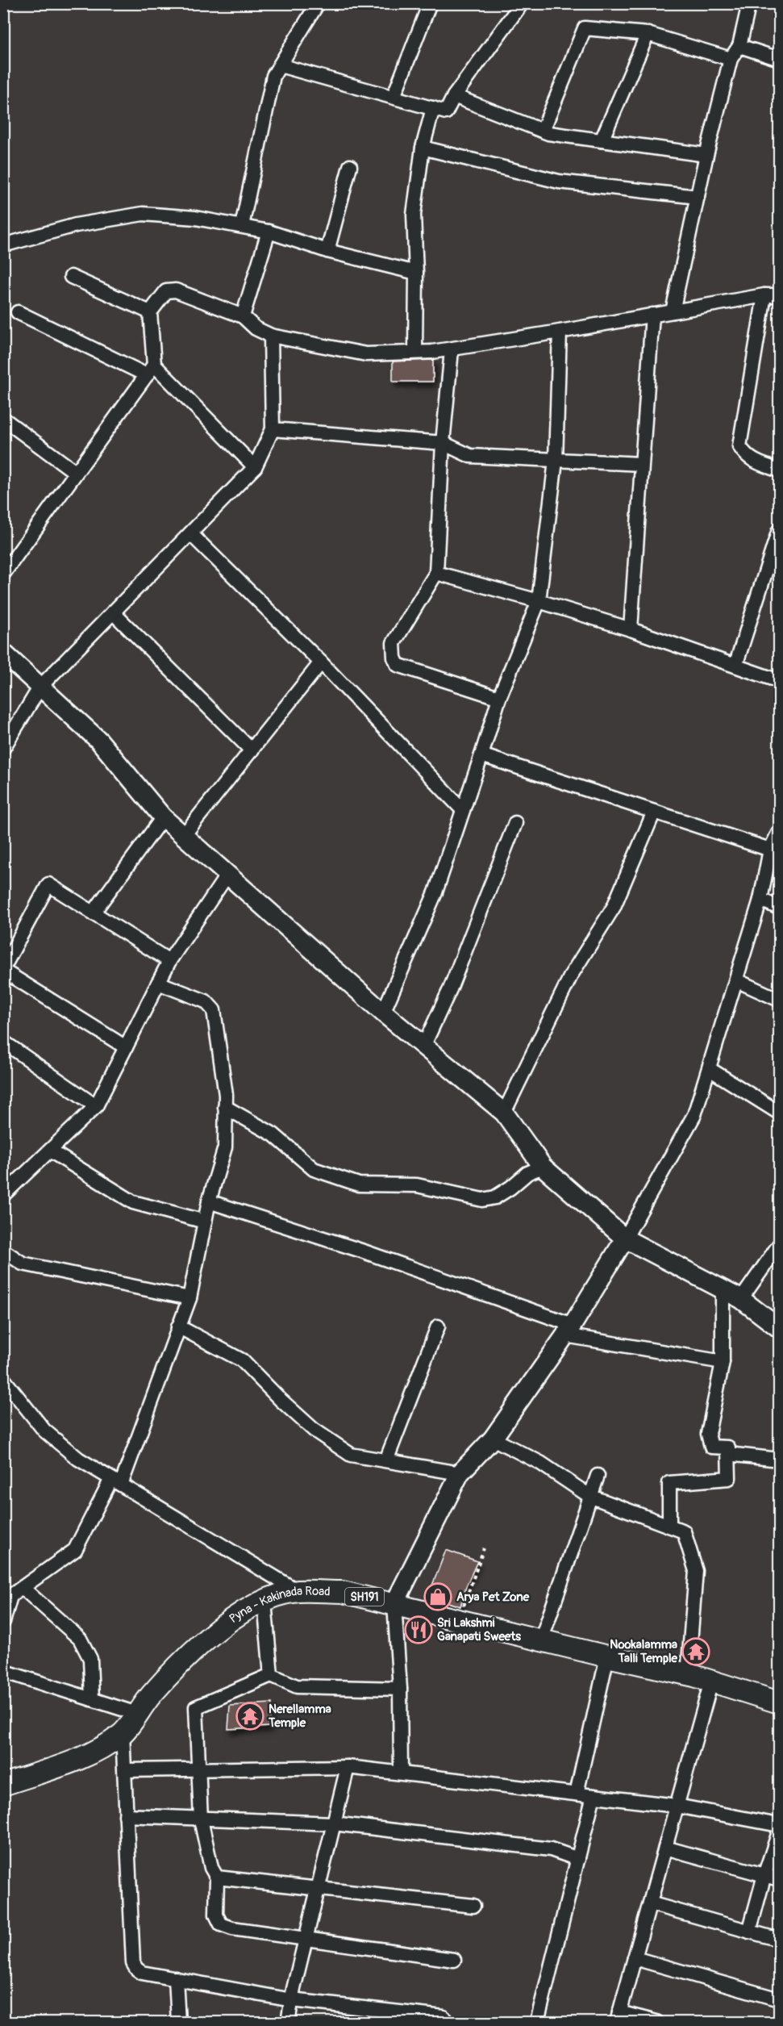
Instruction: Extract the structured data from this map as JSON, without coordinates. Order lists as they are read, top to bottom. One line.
{"streets":{"main road":["SH191","Pyna - Kakinada Road"]},"places":{"shop":["Arya Pet Zone"],"restaurant":["Sri Lakshmi Ganapati Sweets"],"temple":["Nookalamma Talli Temple","Nerellamma Temple"]}}
